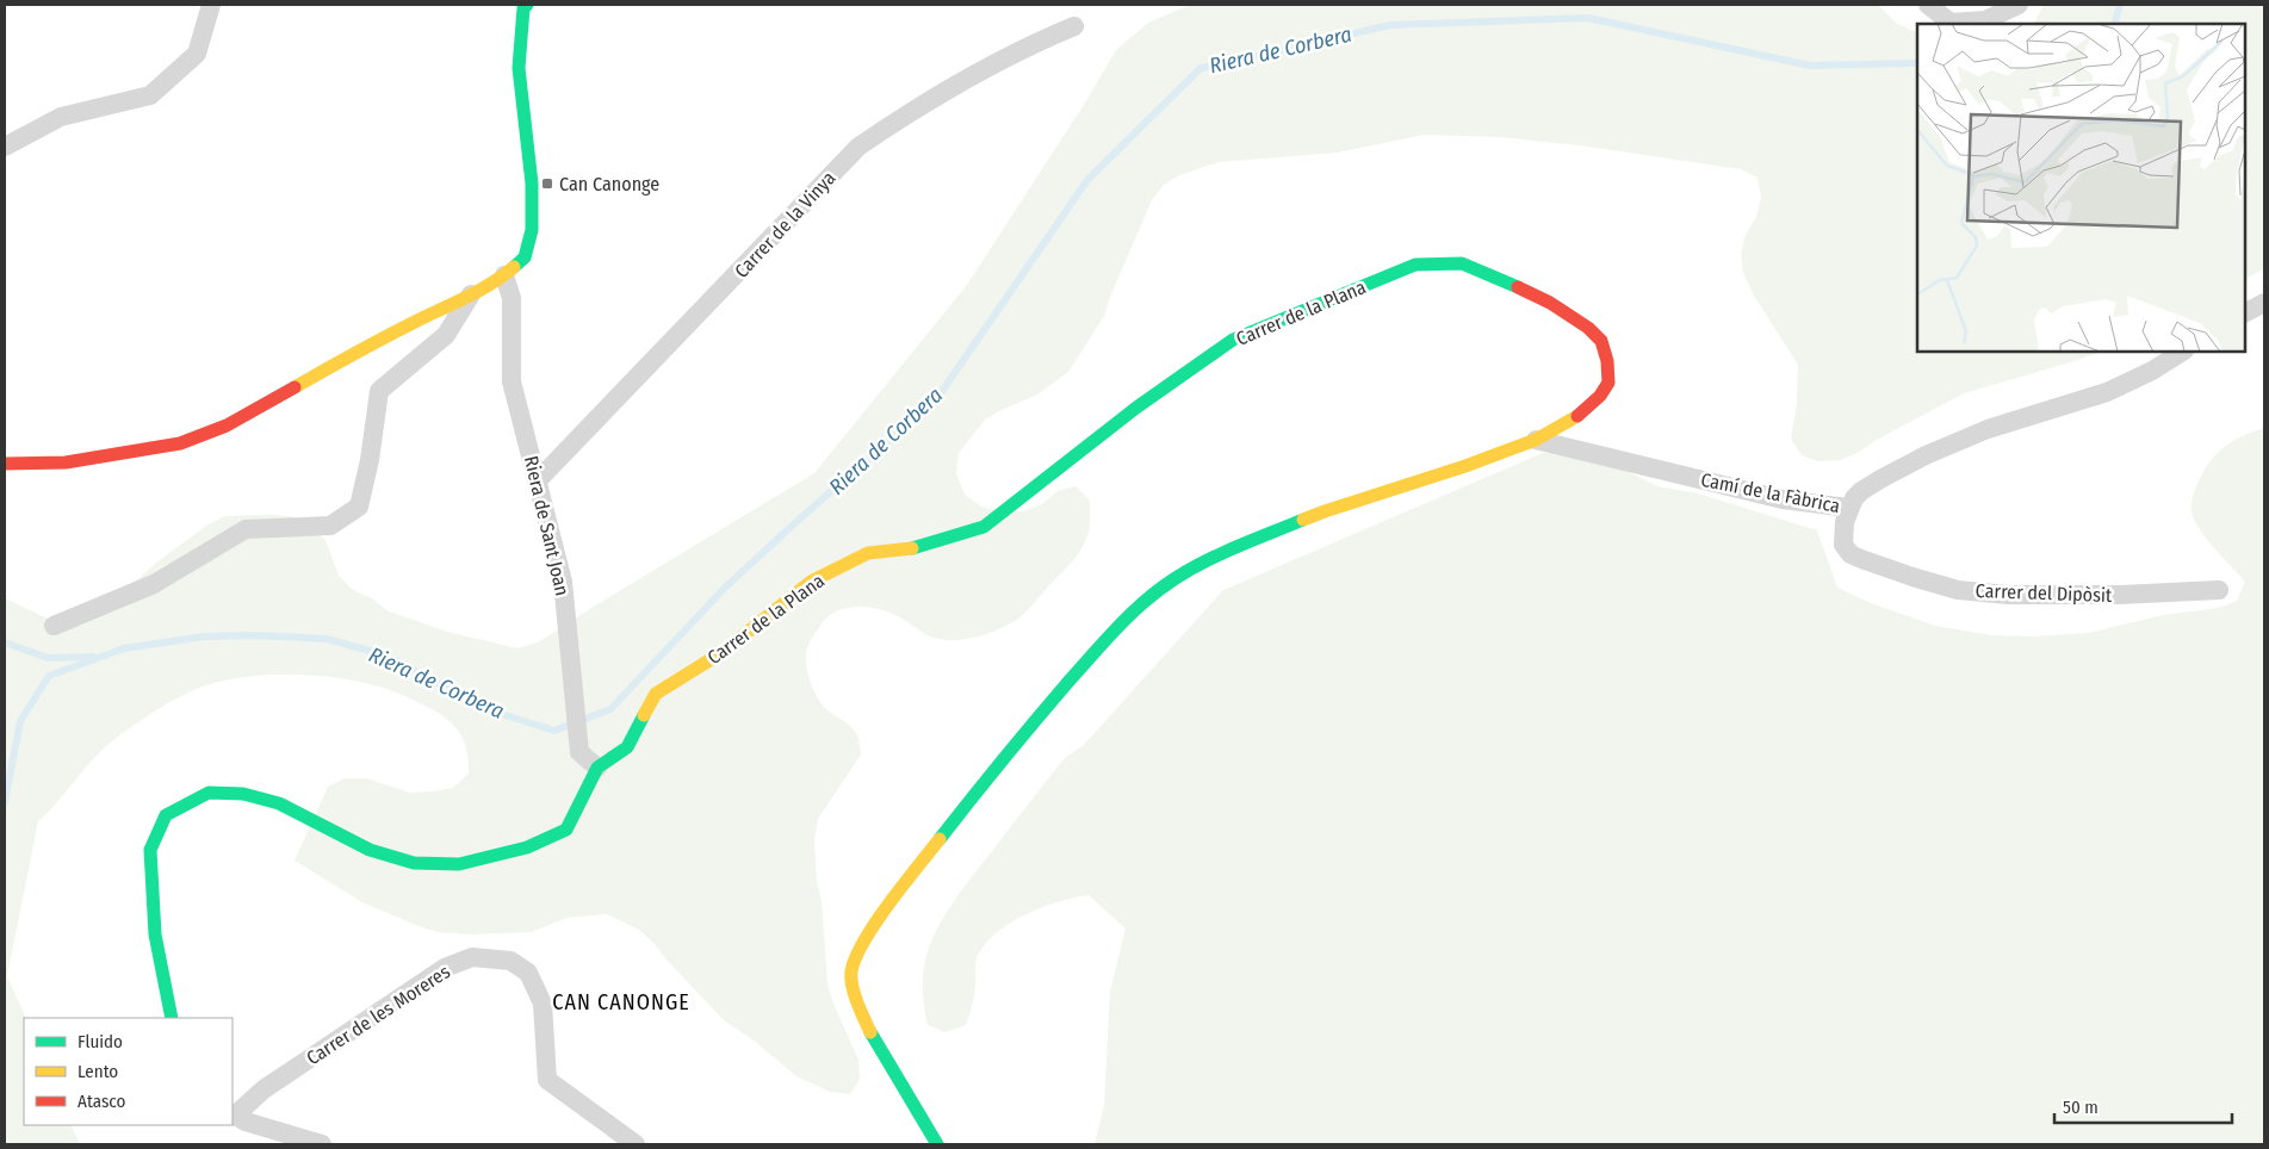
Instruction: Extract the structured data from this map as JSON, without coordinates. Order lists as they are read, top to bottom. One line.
{"streets":{"street":["Carrer de la Vinya","Carrer de la Plana","Camí de la Fàbrica","Riera de Sant Joan","Carrer del Dipòsit","Carrer de les Moreres"]},"crossings":[["Carrer de la Vinya","Riera de Sant Joan"],["Carrer de la Plana","Camí de la Fàbrica"],["Carrer de la Plana","Riera de Sant Joan"],["Camí de la Fàbrica","Carrer del Dipòsit"]],"districts":["CAN CANONGE"],"water":["Riera de Corbera"],"places":{"transit":["Can Canonge"]},"legend":["Fluido","Lento","Atasco"],"scale_bar":"50 m"}
